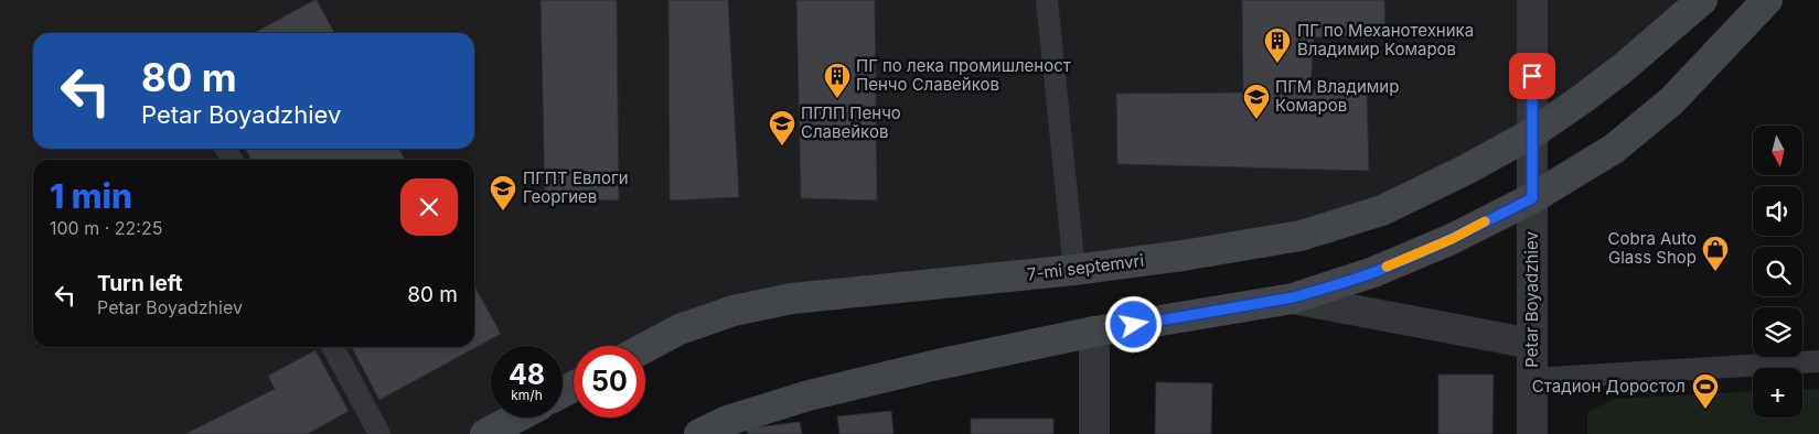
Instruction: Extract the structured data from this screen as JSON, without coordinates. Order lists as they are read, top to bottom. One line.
{"streets":{"main road":["7-mi septemvri"],"street":["Petar Boyadzhiev"]},"crossings":[["7-mi septemvri","Petar Boyadzhiev"]],"places":{"building":["ПГ по Механотехника Владимир Комаров","ПГ по лека промишленост Пенчо Славейков"],"school or university":["ПГМ Владимир Комаров","ПГЛП Пенчо Славейков","ПГПТ Евлоги Георгиев"],"shop":["Cobra Auto Glass Shop"],"sports":["Стадион Доростол"]},"north":"bottom","page":{"turn":["80 m","Petar Boyadzhiev"],"map_buttons":"+","heading":["1 min","100 m · 22:25"],"list":[{"name":"Turn left","note":"Petar Boyadzhiev","value":"80 m"}],"speed":"48 km/h","limit":"50"}}
